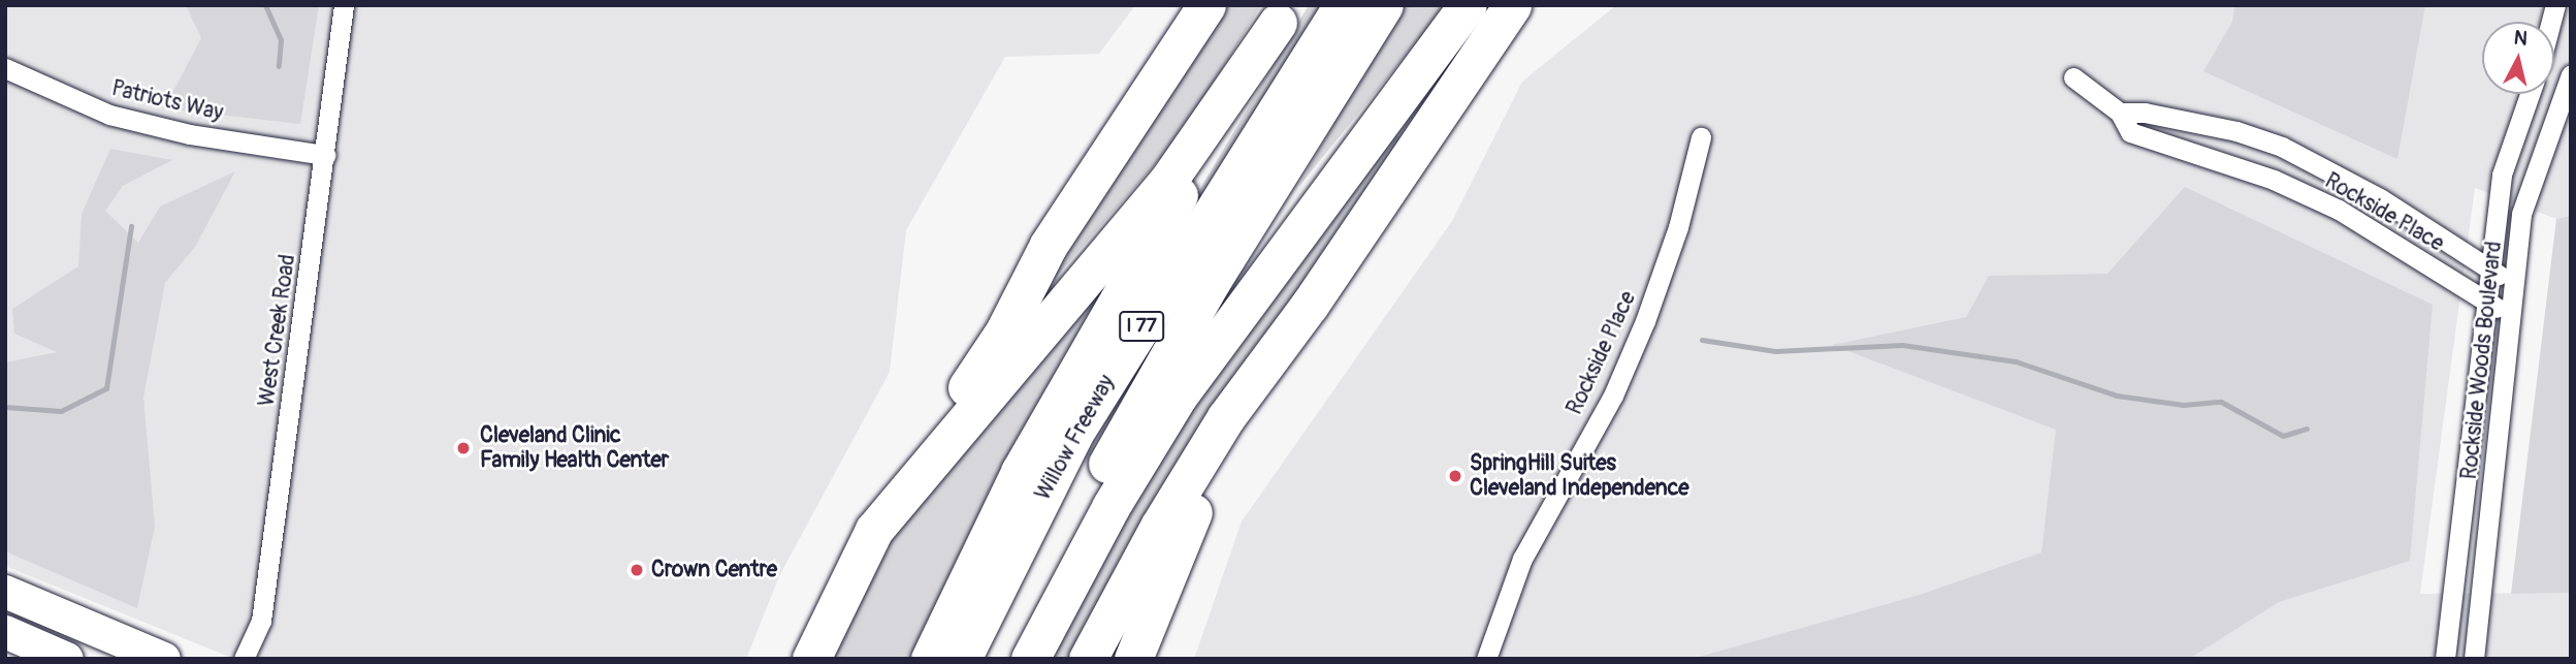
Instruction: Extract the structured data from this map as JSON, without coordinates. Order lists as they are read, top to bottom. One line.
{"streets":{"highway":["I 77","Willow Freeway"],"street":["Patriots Way","Rockside Place","West Creek Road","Rockside Woods Boulevard"]},"crossings":[["Patriots Way","West Creek Road"],["Rockside Place","Rockside Woods Boulevard"]],"places":["Cleveland Clinic Family Health Center","SpringHill Suites Cleveland Independence","Crown Centre"],"north":"top"}
